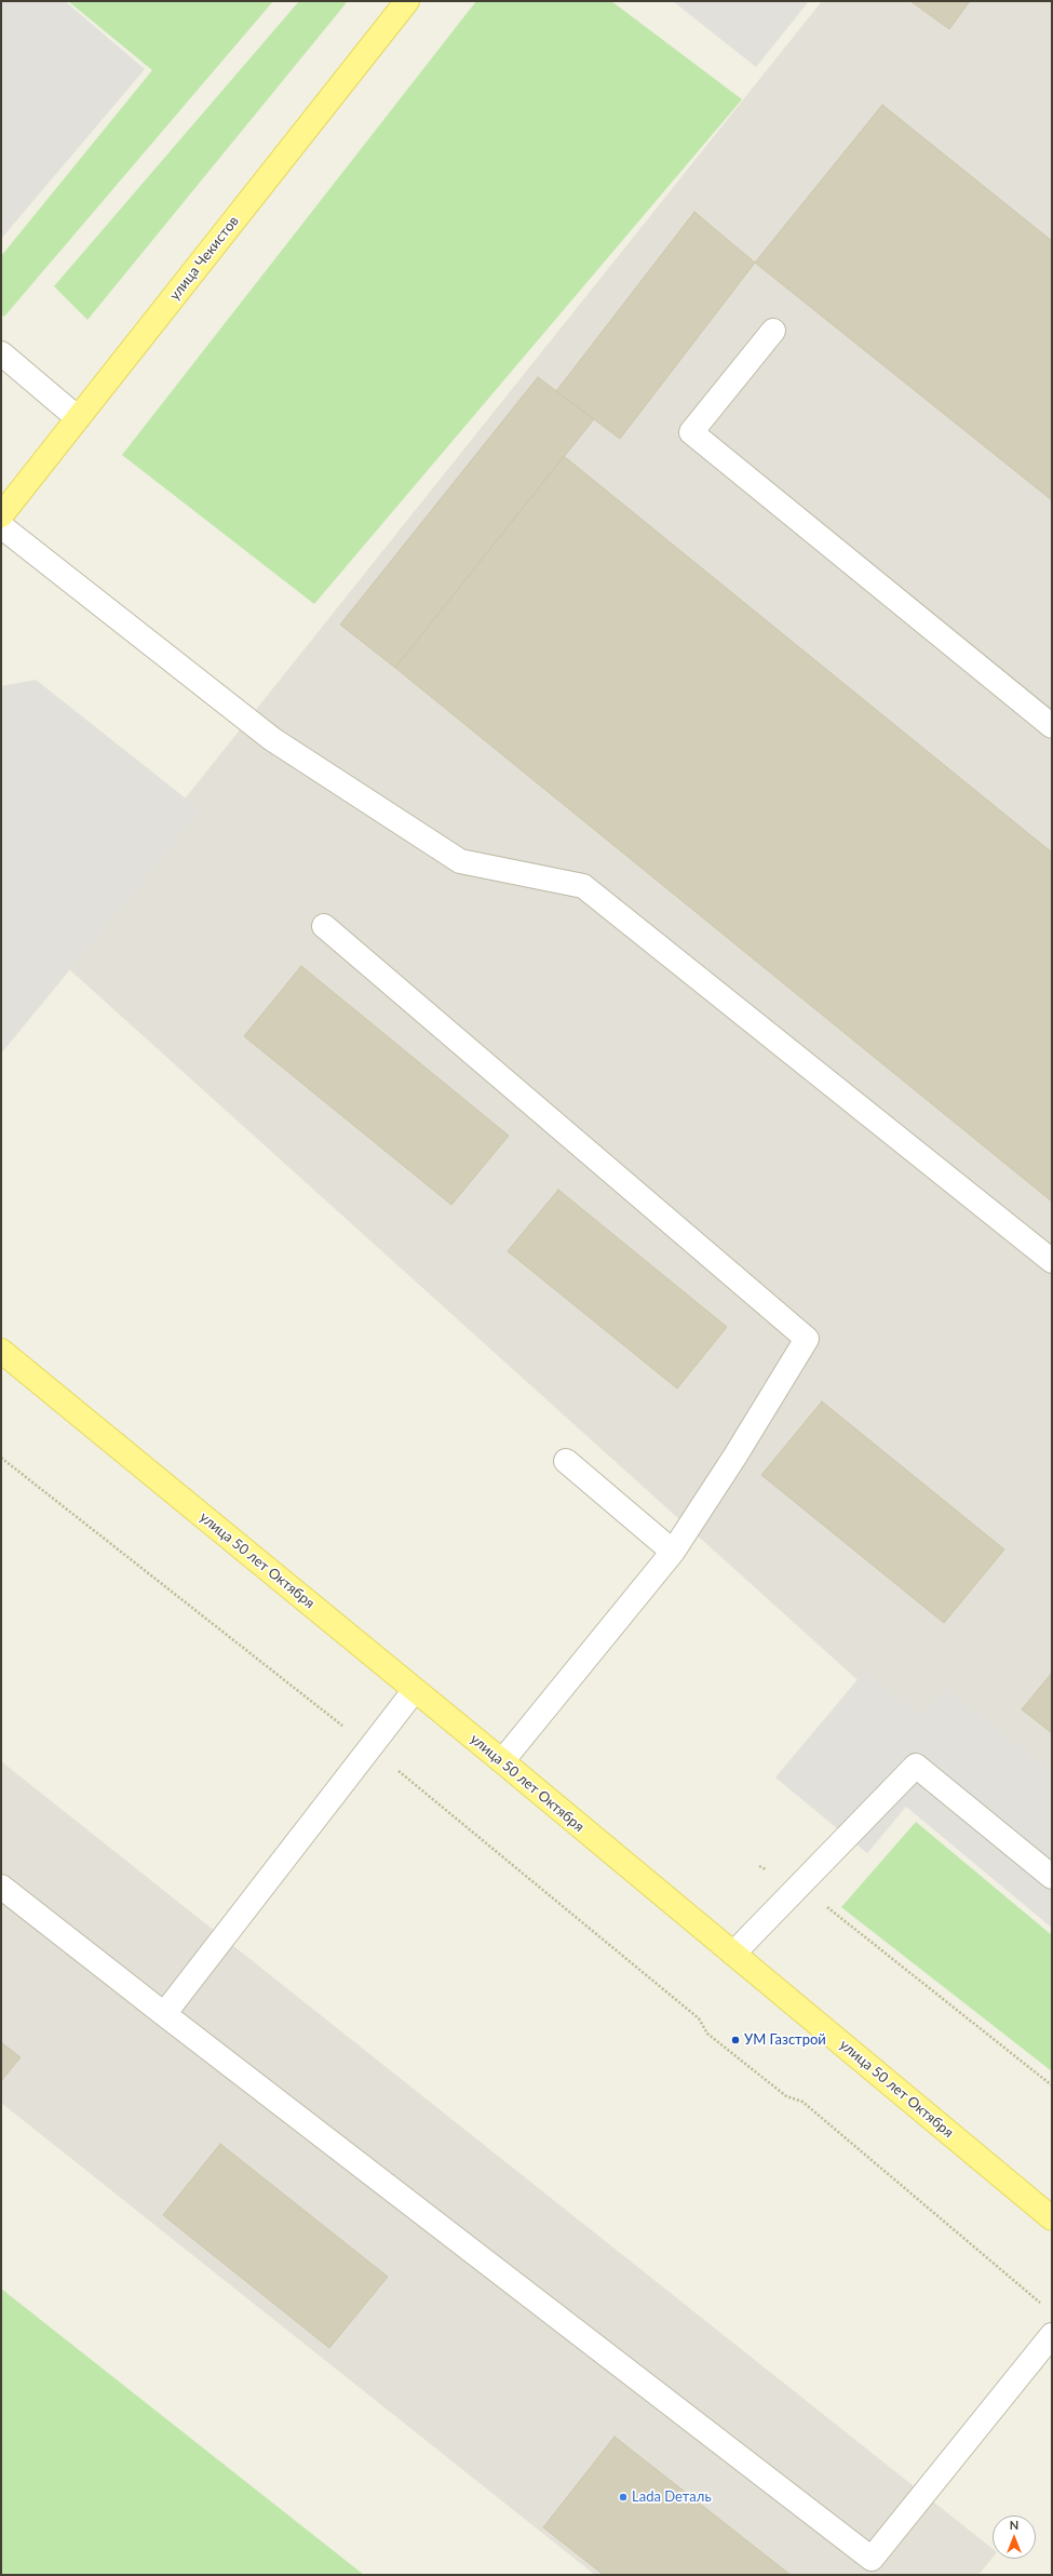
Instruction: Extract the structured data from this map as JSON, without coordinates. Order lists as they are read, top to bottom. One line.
{"streets":{"main road":["улица Чекистов","улица 50 лет Октября"]},"places":["УМ Газстрой","Lada Dеталь"],"north":"top"}
